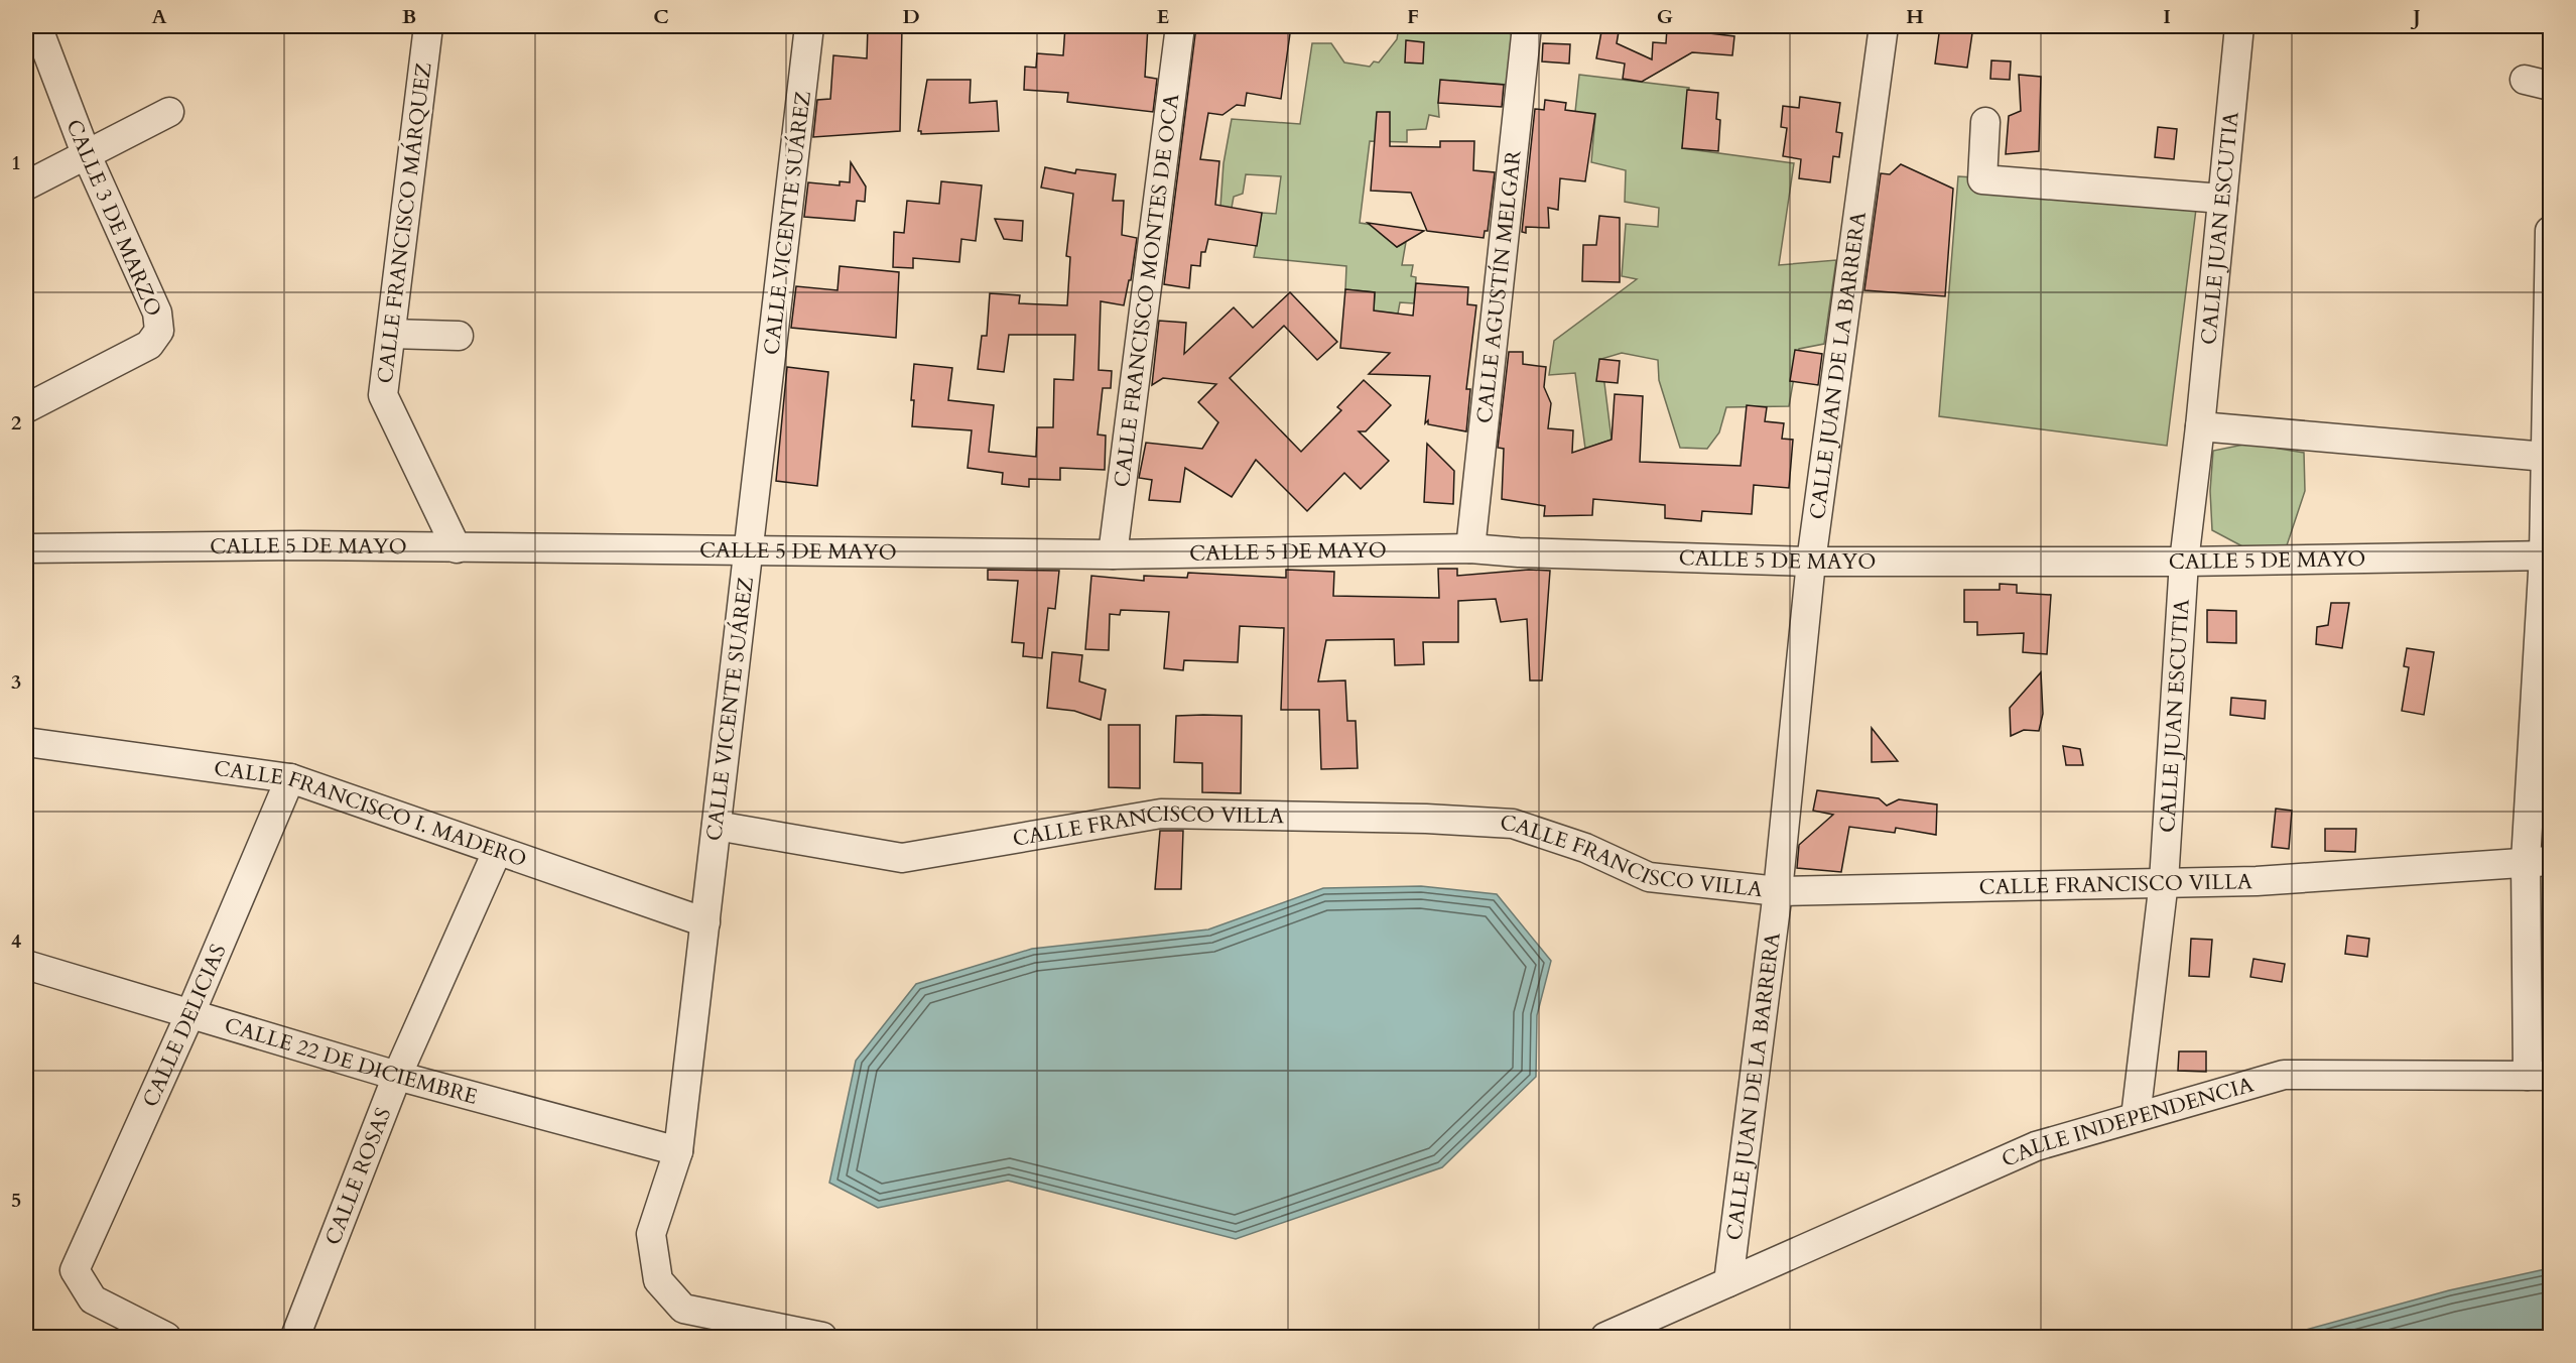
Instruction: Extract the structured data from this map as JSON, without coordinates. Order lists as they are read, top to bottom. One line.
{"streets":{"street":["CALLE 3 DE MARZO","CALLE FRANCISCO MÁRQUEZ","CALLE VICENTE SUÁREZ","CALLE JUAN ESCUTIA","CALLE AGUSTÍN MELGAR","CALLE FRANCISCO MONTES DE OCA","CALLE JUAN DE LA BARRERA","CALLE 5 DE MAYO","CALLE FRANCISCO I. MADERO","CALLE FRANCISCO VILLA","CALLE DELICIAS","CALLE 22 DE DICIEMBRE","CALLE INDEPENDENCIA","CALLE ROSAS"]},"crossings":[["CALLE FRANCISCO MÁRQUEZ","CALLE 5 DE MAYO"],["CALLE VICENTE SUÁREZ","CALLE 5 DE MAYO"],["CALLE VICENTE SUÁREZ","CALLE FRANCISCO I. MADERO"],["CALLE VICENTE SUÁREZ","CALLE FRANCISCO VILLA"],["CALLE VICENTE SUÁREZ","CALLE 22 DE DICIEMBRE"],["CALLE JUAN ESCUTIA","CALLE 5 DE MAYO"],["CALLE JUAN ESCUTIA","CALLE FRANCISCO VILLA"],["CALLE JUAN ESCUTIA","CALLE INDEPENDENCIA"],["CALLE AGUSTÍN MELGAR","CALLE 5 DE MAYO"],["CALLE FRANCISCO MONTES DE OCA","CALLE 5 DE MAYO"],["CALLE JUAN DE LA BARRERA","CALLE 5 DE MAYO"],["CALLE JUAN DE LA BARRERA","CALLE FRANCISCO VILLA"],["CALLE JUAN DE LA BARRERA","CALLE INDEPENDENCIA"],["CALLE FRANCISCO I. MADERO","CALLE DELICIAS"],["CALLE FRANCISCO I. MADERO","CALLE ROSAS"],["CALLE DELICIAS","CALLE 22 DE DICIEMBRE"],["CALLE 22 DE DICIEMBRE","CALLE ROSAS"]],"grid":{"columns":["A","B","C","D","E","F","G","H","I","J"],"rows":["1","2","3","4","5"]}}
